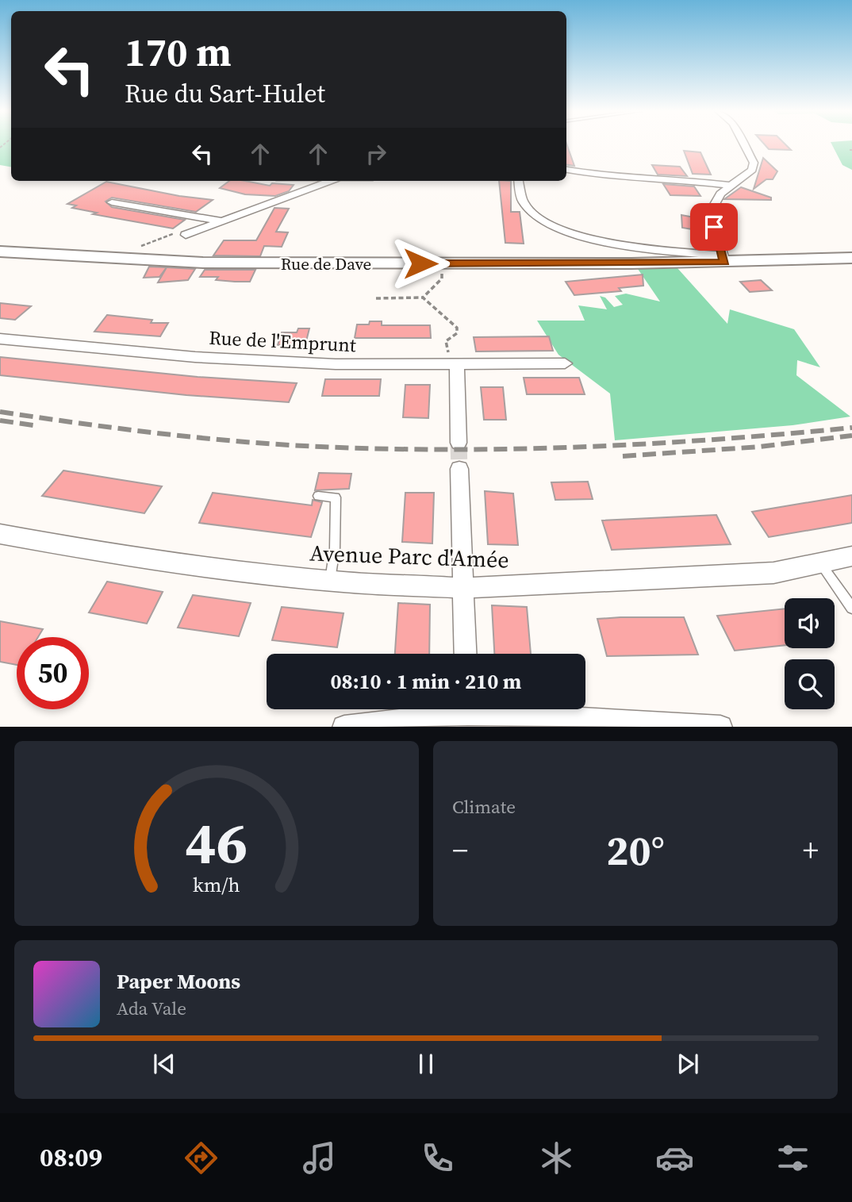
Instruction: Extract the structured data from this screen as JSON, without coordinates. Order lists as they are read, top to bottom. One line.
{"streets":{"main road":["Rue de Dave"],"street":["Rue de l'Emprunt","Avenue Parc d'Amée"]},"page":{"turn":["170 m","Rue du Sart-Hulet"],"limit":"50","trip":"08:10 · 1 min · 210 m","tile":"Climate","heat":["−","20°","+"],"song":["Paper Moons","Ada Vale"],"tabs":"08:09","gauge":["46","km/h"]}}
